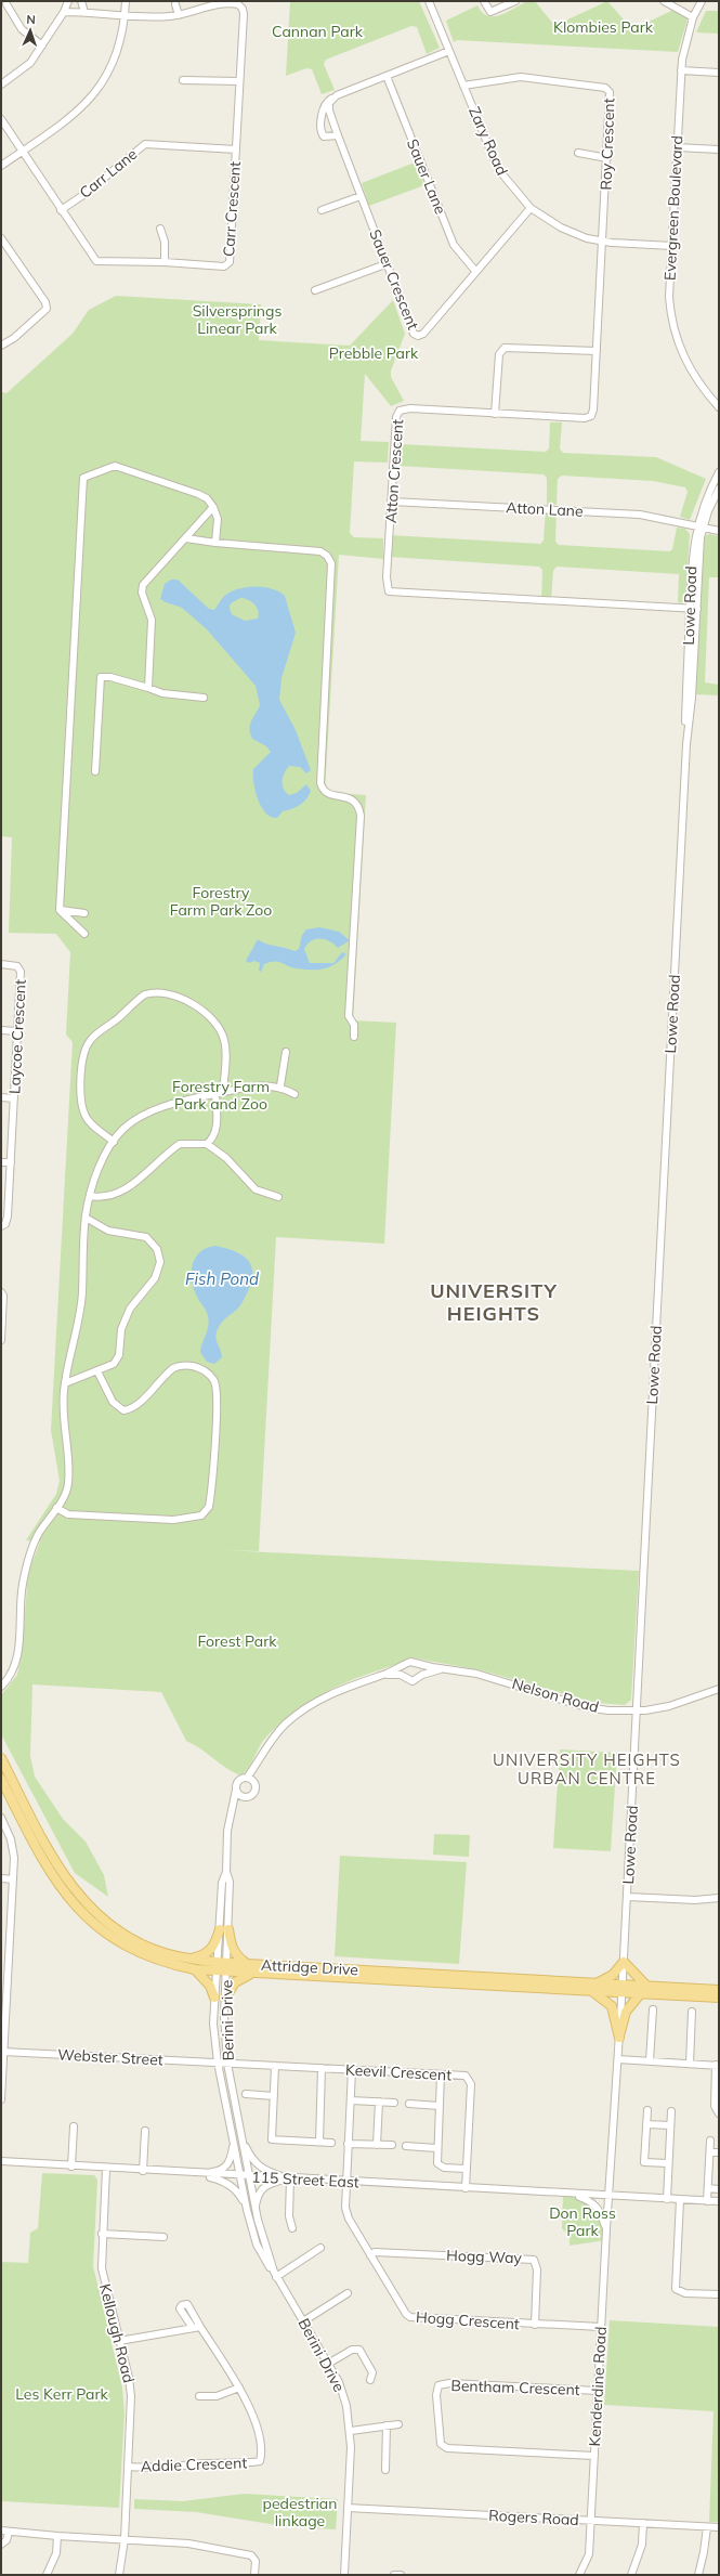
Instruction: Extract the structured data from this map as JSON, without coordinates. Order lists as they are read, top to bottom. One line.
{"streets":{"main road":["Attridge Drive"],"street":["Zary Road","Roy Crescent","Carr Lane","Sauer Lane","Evergreen Boulevard","Carr Crescent","Sauer Crescent","Atton Crescent","Atton Lane","Lowe Road","Laycoe Crescent","Nelson Road","Berini Drive","Webster Street","Keevil Crescent","115 Street East","Hogg Way","Hogg Crescent","Kellough Road","Kenderdine Road","Bentham Crescent","Addie Crescent","Rogers Road"]},"crossings":[["Zary Road","Roy Crescent"],["Zary Road","Evergreen Boulevard"],["Zary Road","Sauer Crescent"],["Zary Road","Atton Crescent"],["Roy Crescent","Atton Crescent"],["Carr Lane","Carr Crescent"],["Sauer Lane","Sauer Crescent"],["Atton Crescent","Atton Lane"],["Atton Crescent","Lowe Road"],["Atton Lane","Lowe Road"],["Lowe Road","Nelson Road"],["Lowe Road","Attridge Drive"],["Lowe Road","Kenderdine Road"],["Attridge Drive","Berini Drive"],["Attridge Drive","Kenderdine Road"],["Berini Drive","Webster Street"],["Berini Drive","Keevil Crescent"],["Berini Drive","115 Street East"],["Berini Drive","Rogers Road"],["Webster Street","Keevil Crescent"],["Keevil Crescent","115 Street East"],["Keevil Crescent","Hogg Crescent"],["115 Street East","Hogg Crescent"],["115 Street East","Kellough Road"],["115 Street East","Kenderdine Road"],["Hogg Way","Hogg Crescent"],["Hogg Crescent","Kenderdine Road"],["Kellough Road","Addie Crescent"],["Kenderdine Road","Bentham Crescent"],["Kenderdine Road","Rogers Road"]],"districts":["UNIVERSITY HEIGHTS","UNIVERSITY HEIGHTS URBAN CENTRE"],"water":["Fish Pond"],"parks":["Klombies Park","Cannan Park","Silversprings Linear Park","Prebble Park","Forestry Farm Park Zoo","Forestry Farm Park and Zoo","Forest Park","Don Ross Park","Les Kerr Park","pedestrian linkage"],"north":"top"}
